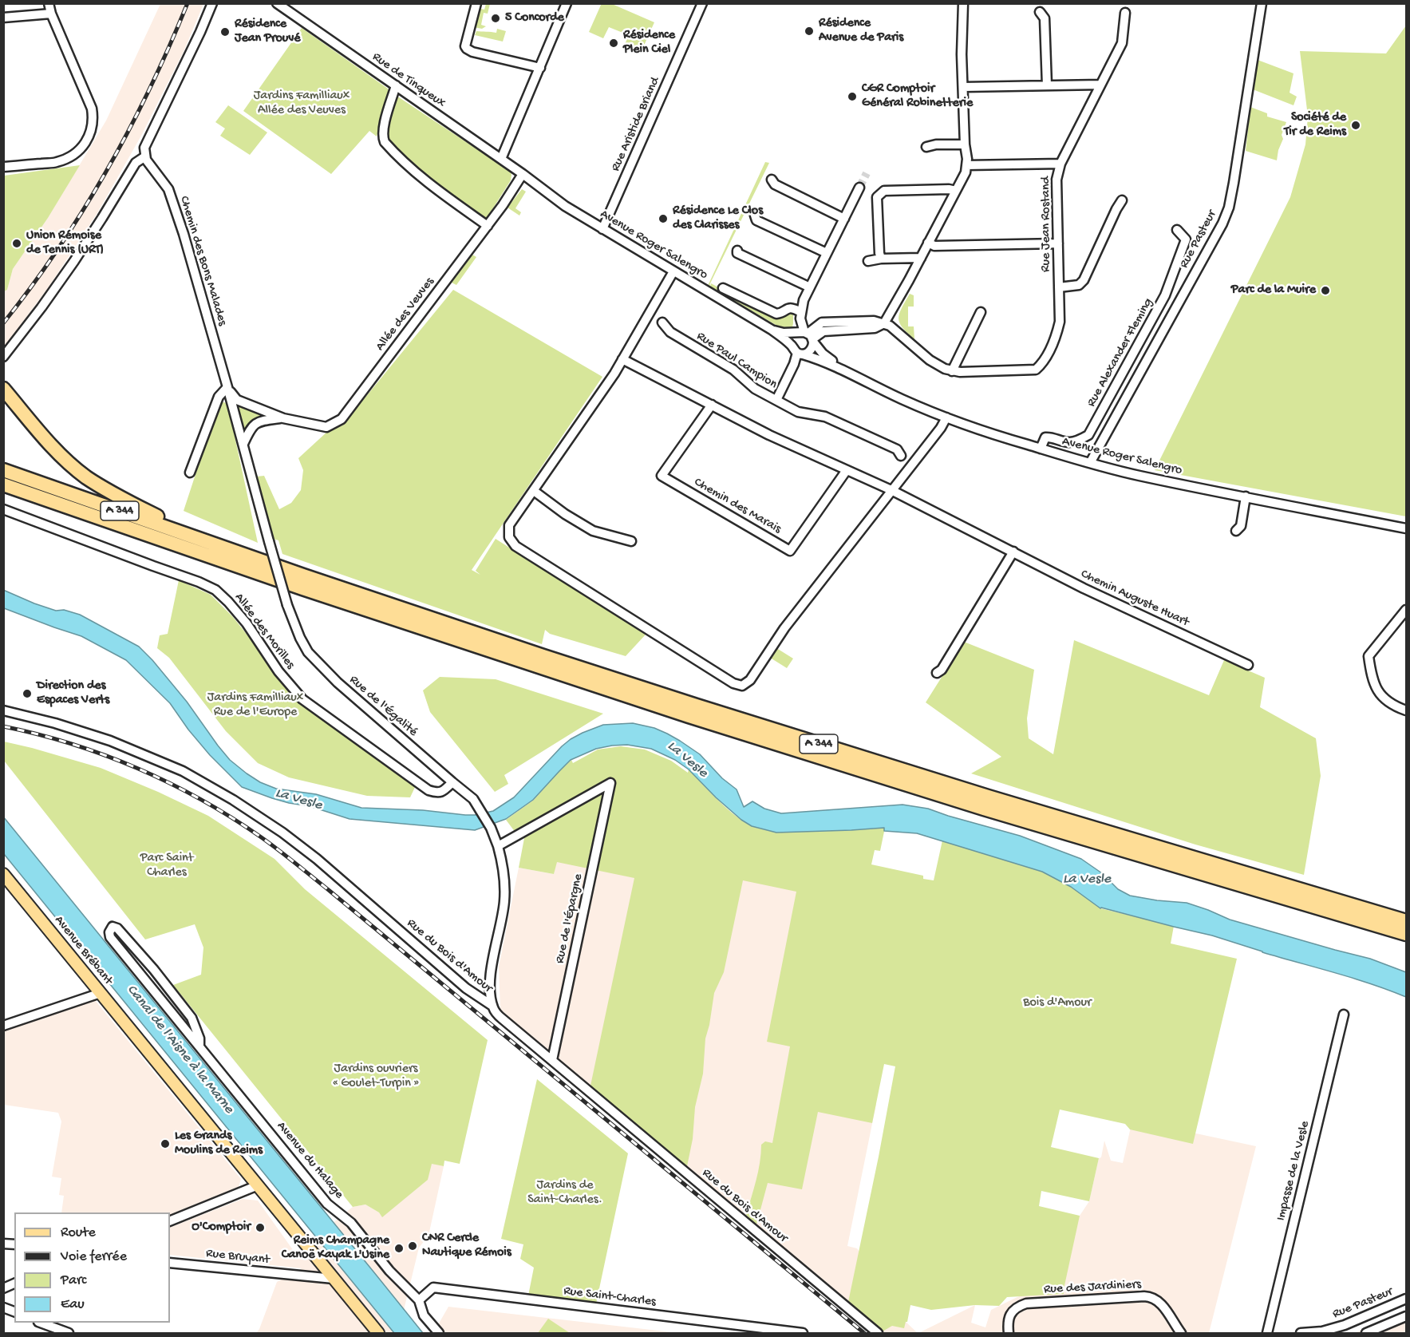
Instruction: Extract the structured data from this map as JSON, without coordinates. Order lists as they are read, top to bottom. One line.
{"streets":{"highway":["A 344"],"main road":["Avenue Brébant"],"street":["Rue de Tinqueux","Rue Aristide Briand","Rue Jean Rostand","Rue Pasteur","Avenue Roger Salengro","Chemin des Bons Malades","Allée des Veuves","Rue Alexander Fleming","Rue Paul Campion","Chemin des Marais","Chemin Auguste Huart","Allée des Morilles","Rue de l'Égalité","Rue de l'Épargne","Rue du Bois d'Amour","Avenue du Halage","Impasse de la Vesle","Rue Bruyant","Rue des Jardiniers","Rue Saint-Charles"]},"crossings":[["Rue de Tinqueux","Avenue Roger Salengro"],["Rue de Tinqueux","Allée des Veuves"],["Rue Aristide Briand","Avenue Roger Salengro"],["Rue Pasteur","Avenue Roger Salengro"],["Avenue Roger Salengro","Allée des Veuves"],["Avenue Roger Salengro","Rue Alexander Fleming"],["Avenue Roger Salengro","Rue Paul Campion"],["Chemin des Bons Malades","Rue de l'Égalité"],["Allée des Morilles","Rue de l'Égalité"],["Rue de l'Égalité","Rue de l'Épargne"],["Rue de l'Épargne","Rue du Bois d'Amour"],["Avenue Brébant","Rue Bruyant"],["Avenue du Halage","Rue Saint-Charles"]],"water":["La Vesle","Canal de l'Aisne à la Marne"],"parks":["Jardins Familliaux Allée des Veuves","Jardins Familliaux Rue de l'Europe","Parc Saint Charles","Bois d'Amour","Jardins ouvriers « Goulet-Turpin »","Jardins de Saint-Charles."],"places":["5 Concorde","Résidence Avenue de Paris","Résidence Jean Prouvé","Résidence Plein Ciel","CGR Comptoir Général Robinetterie","Société de Tir de Reims","Résidence Le Clos des Clarisses","Union Rémoise de Tennis (URT)","Parc de la Muire","Direction des Espaces Verts","Les Grands Moulins de Reims","O'Comptoir","CNR Cercle Nautique Rémois","Reims Champagne Canoë Kayak L'Usine"],"legend":["Route","Voie ferrée","Parc","Eau"]}
